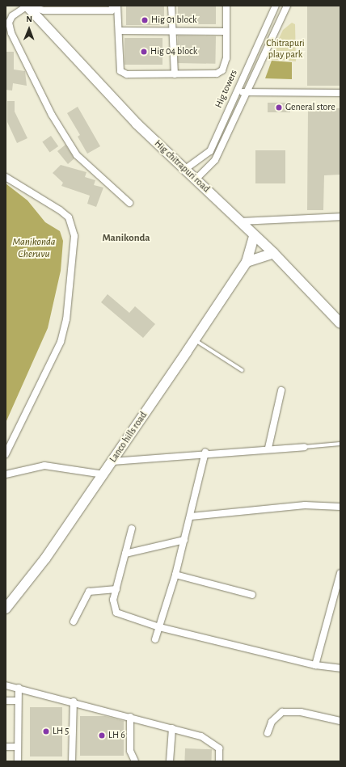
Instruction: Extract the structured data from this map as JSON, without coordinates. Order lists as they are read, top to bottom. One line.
{"streets":{"street":["Hig towers","Hig chitrapuri road","Lanco hills road"]},"crossings":[["Hig towers","Hig chitrapuri road"],["Hig chitrapuri road","Lanco hills road"]],"districts":["Manikonda"],"water":["Manikonda Cheruvu"],"parks":["Chitrapuri play park"],"places":["Hig 01 block","Hig 04 block","General store","LH 5","LH 6"],"north":"top"}
